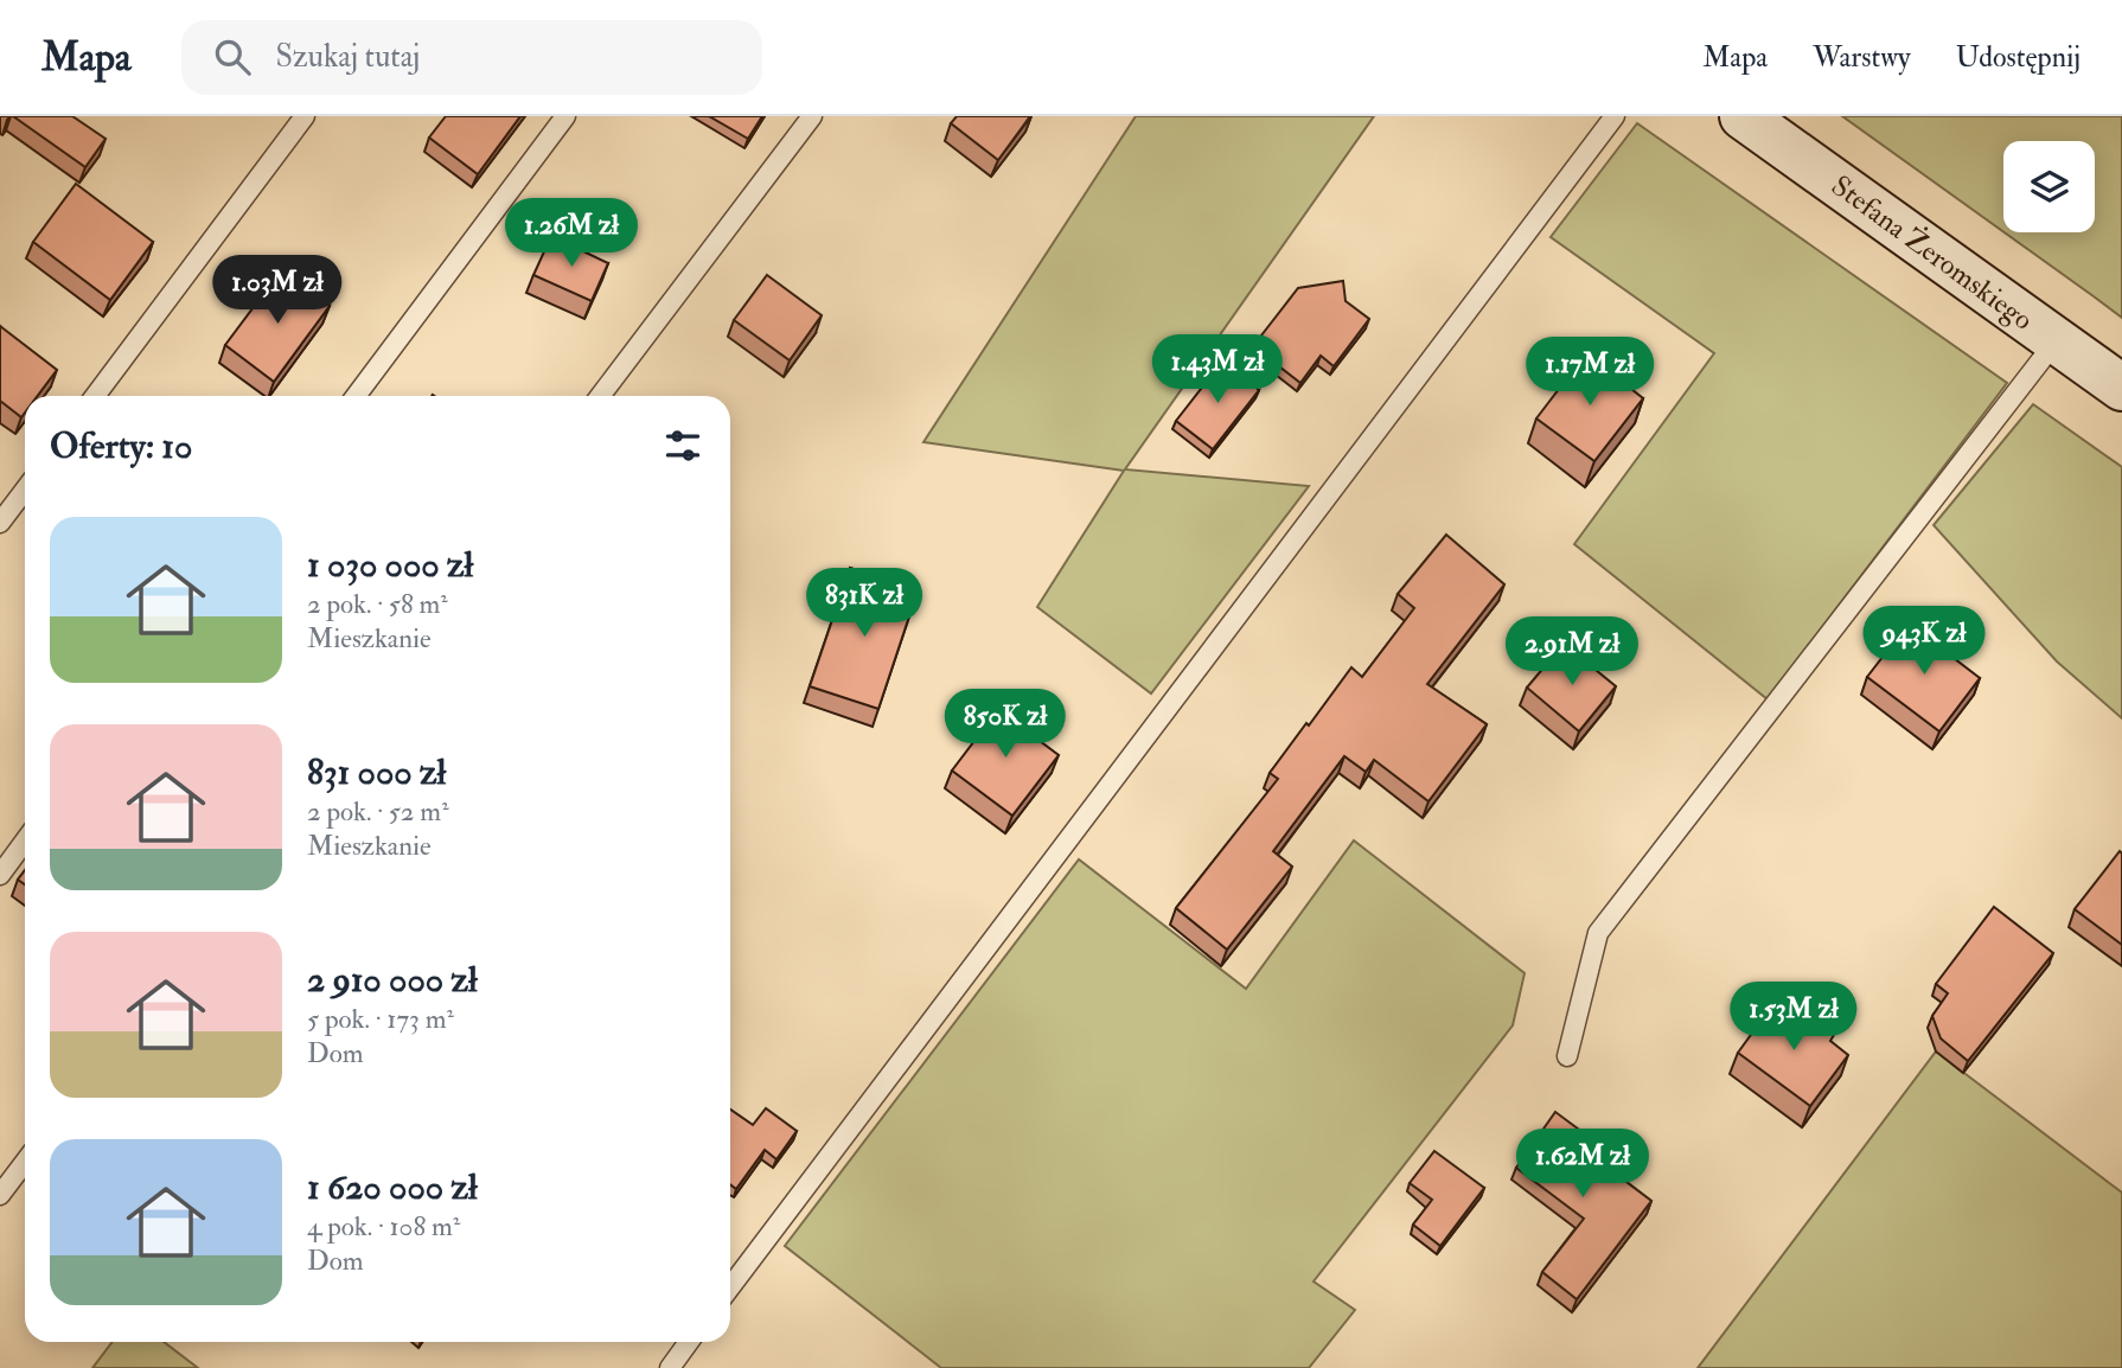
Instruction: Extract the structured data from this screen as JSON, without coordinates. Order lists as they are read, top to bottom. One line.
{"streets":{"main road":["Stefana Żeromskiego"]},"page":{"header":"Mapa","search":"Szukaj tutaj","nav":["Mapa","Warstwy","Udostępnij"],"price":["1.26M zł","1.03M zł","1.43M zł","1.17M zł","831K zł","943K zł","2.91M zł","850K zł","1.53M zł","1.62M zł"],"heading":"Oferty: 10","list":[{"name":"1 030 000 zł","note":"2 pok. · 58 m² · Mieszkanie"},{"name":"831 000 zł","note":"2 pok. · 52 m² · Mieszkanie"},{"name":"2 910 000 zł","note":"5 pok. · 173 m² · Dom"},{"name":"1 620 000 zł","note":"4 pok. · 108 m² · Dom"}]}}
